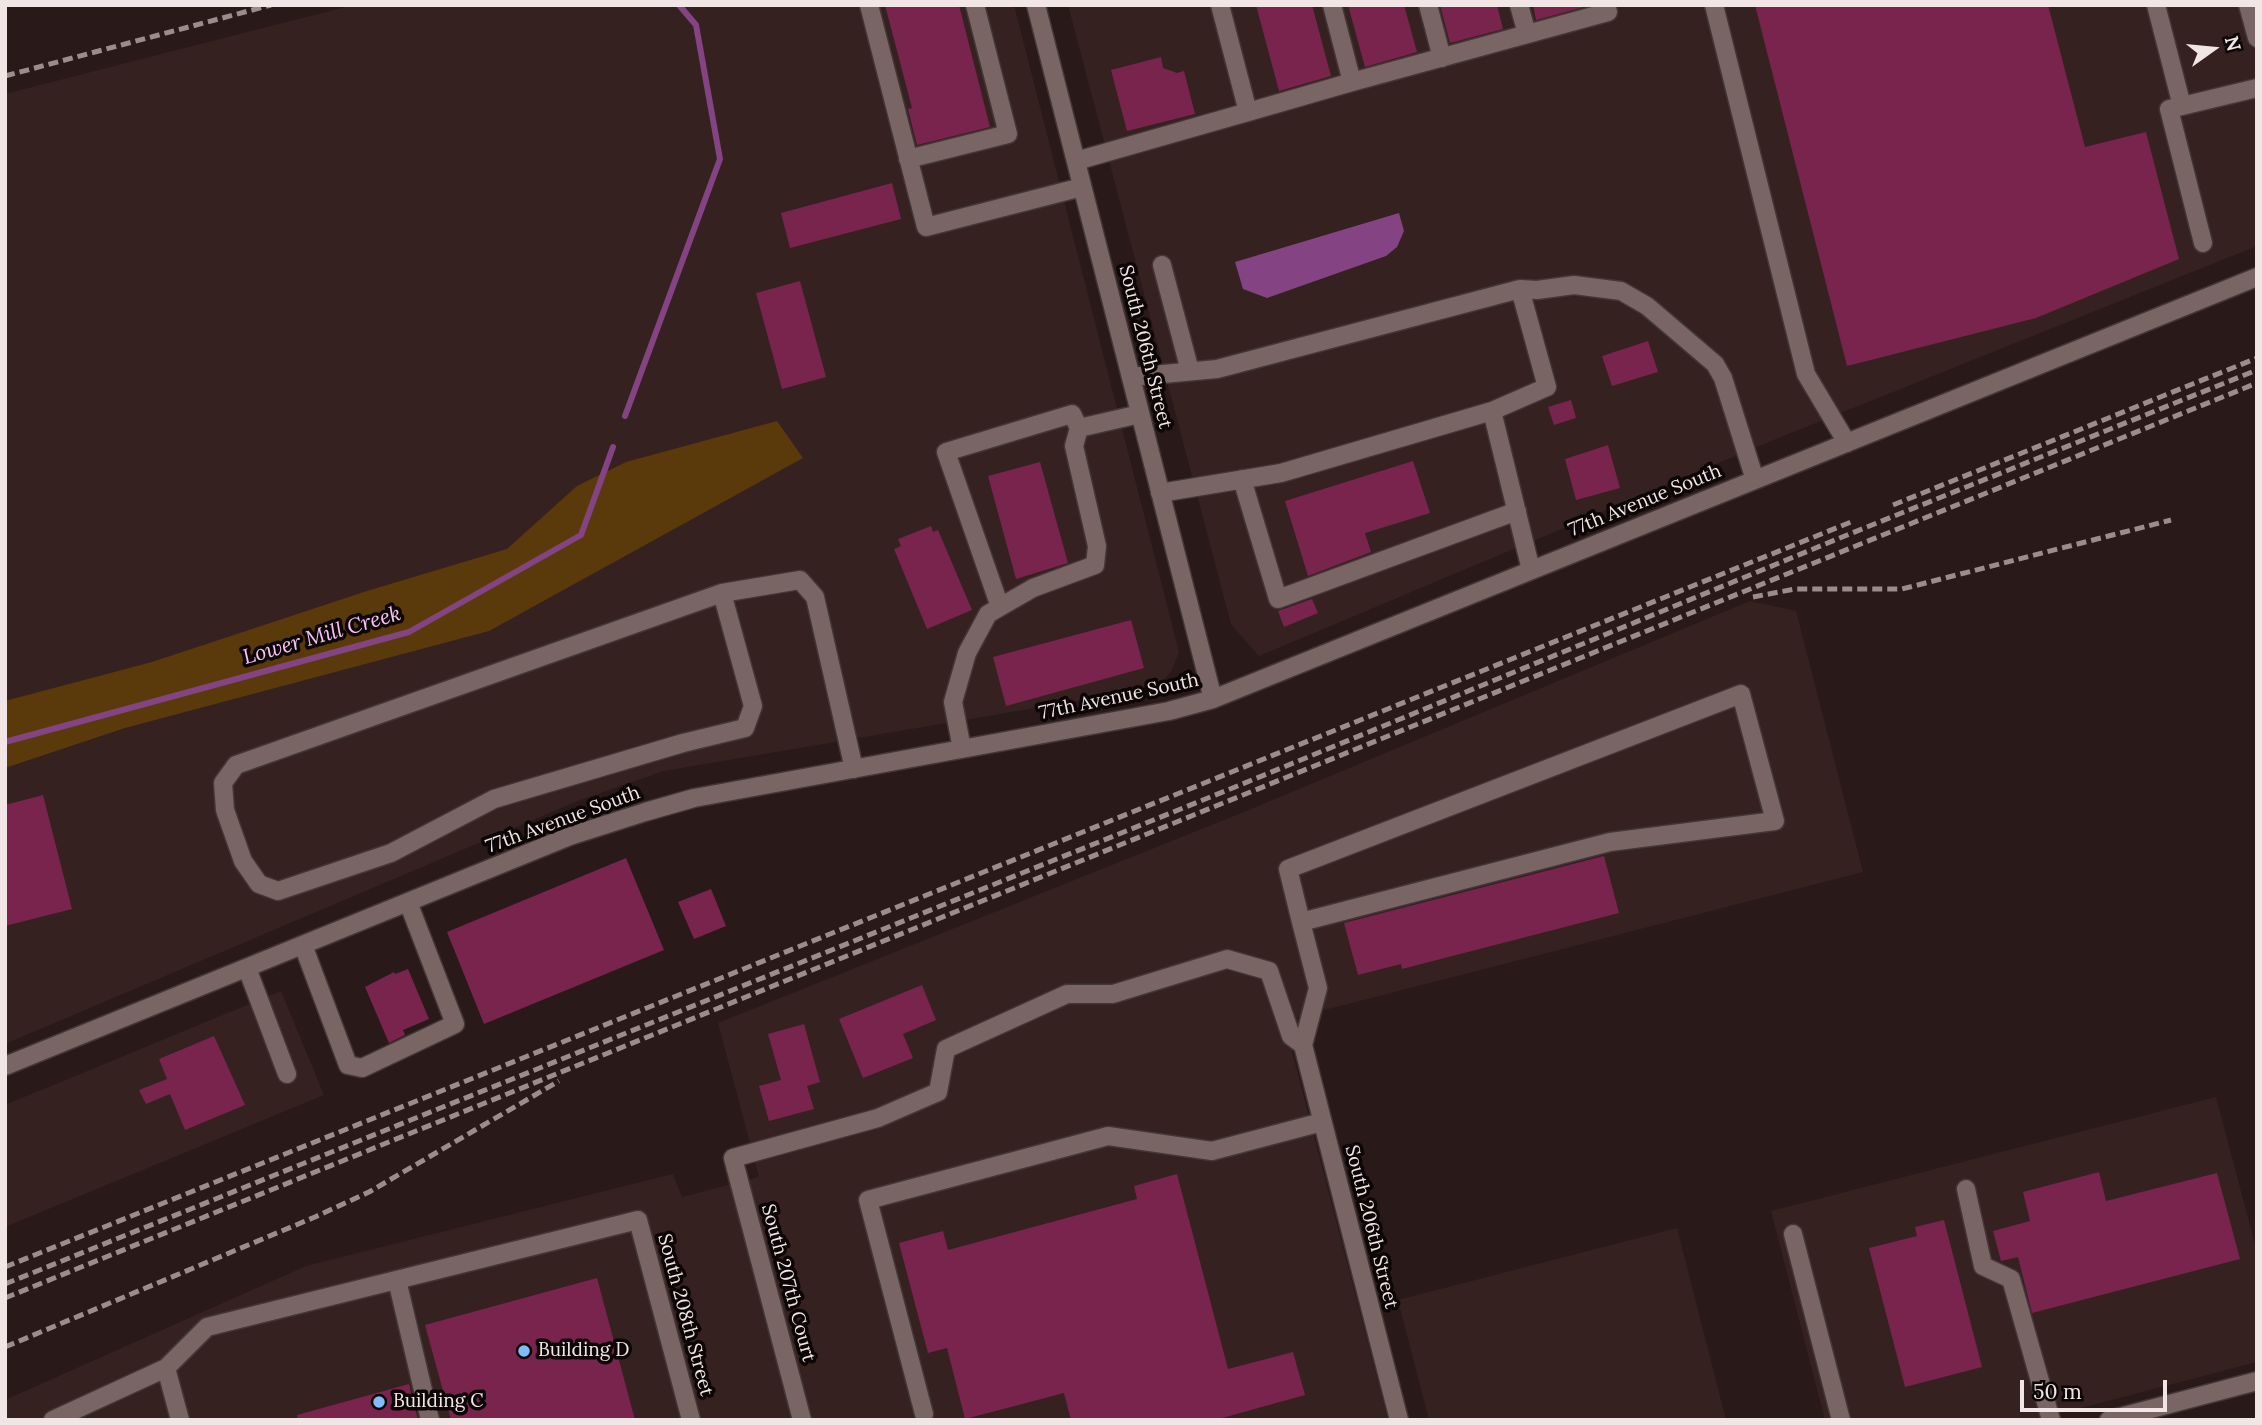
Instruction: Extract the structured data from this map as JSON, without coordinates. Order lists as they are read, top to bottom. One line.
{"streets":{"street":["South 206th Street","77th Avenue South","South 207th Court","South 208th Street"]},"crossings":[["South 206th Street","77th Avenue South"],["South 206th Street","South 207th Court"]],"water":["Lower Mill Creek"],"places":["Building D","Building C"],"scale_bar":"50 m","north":"right"}
